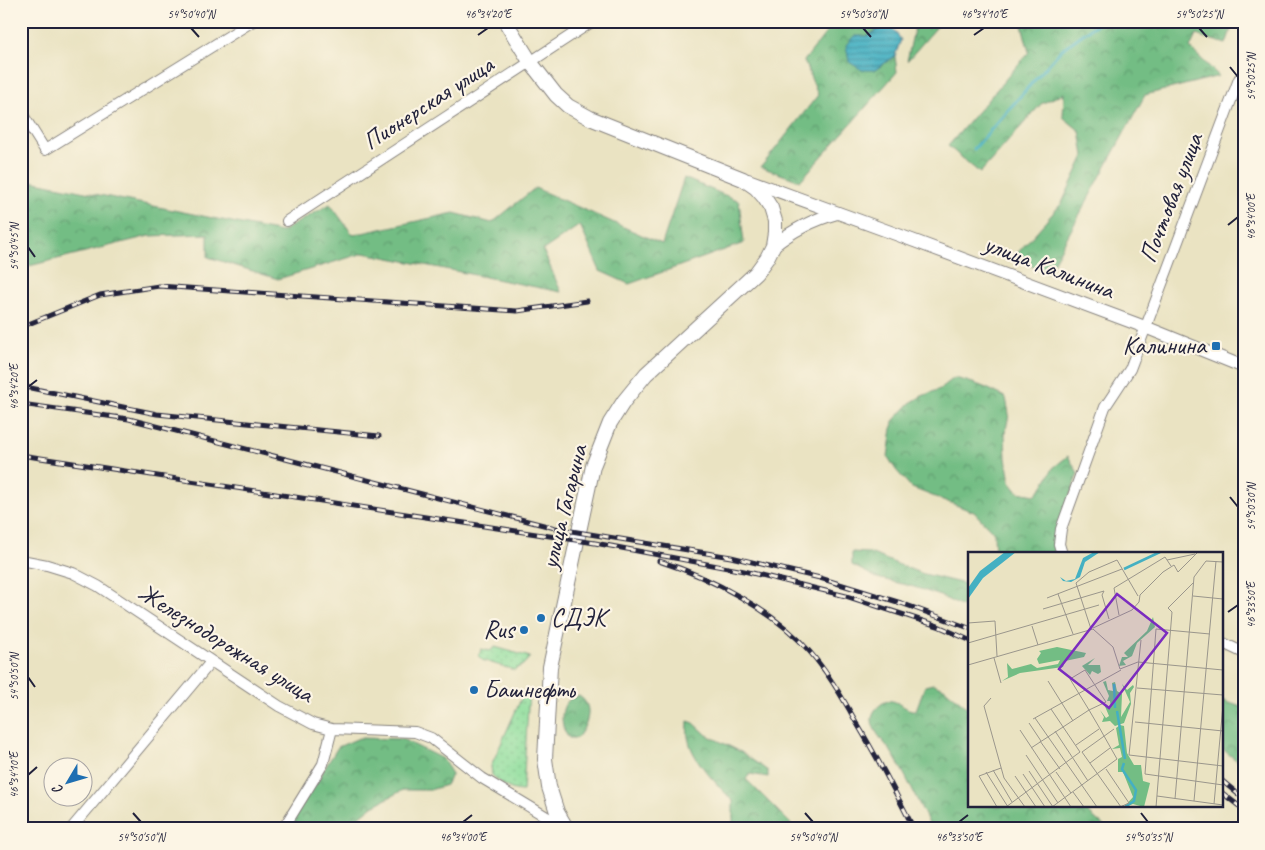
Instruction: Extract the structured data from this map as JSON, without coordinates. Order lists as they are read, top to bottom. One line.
{"streets":{"main road":["улица Гагарина"],"street":["Пионерская улица","Почтовая улица","улица Калинина","Железнодорожная улица"]},"crossings":[["Пионерская улица","улица Гагарина"],["Почтовая улица","улица Калинина"],["улица Калинина","улица Гагарина"],["улица Гагарина","Железнодорожная улица"]],"places":{"transit":["Калинина"],"other":["СДЭК","Rus","Башнефть"]},"north":"bottom left","coordinates":["54°50'40\"N","46°34'20\"E","54°50'30\"N","46°34'10\"E","54°50'25\"N","46°34'00\"E","54°50'45\"N","46°33'50\"E","54°50'50\"N","54°50'35\"N"]}
